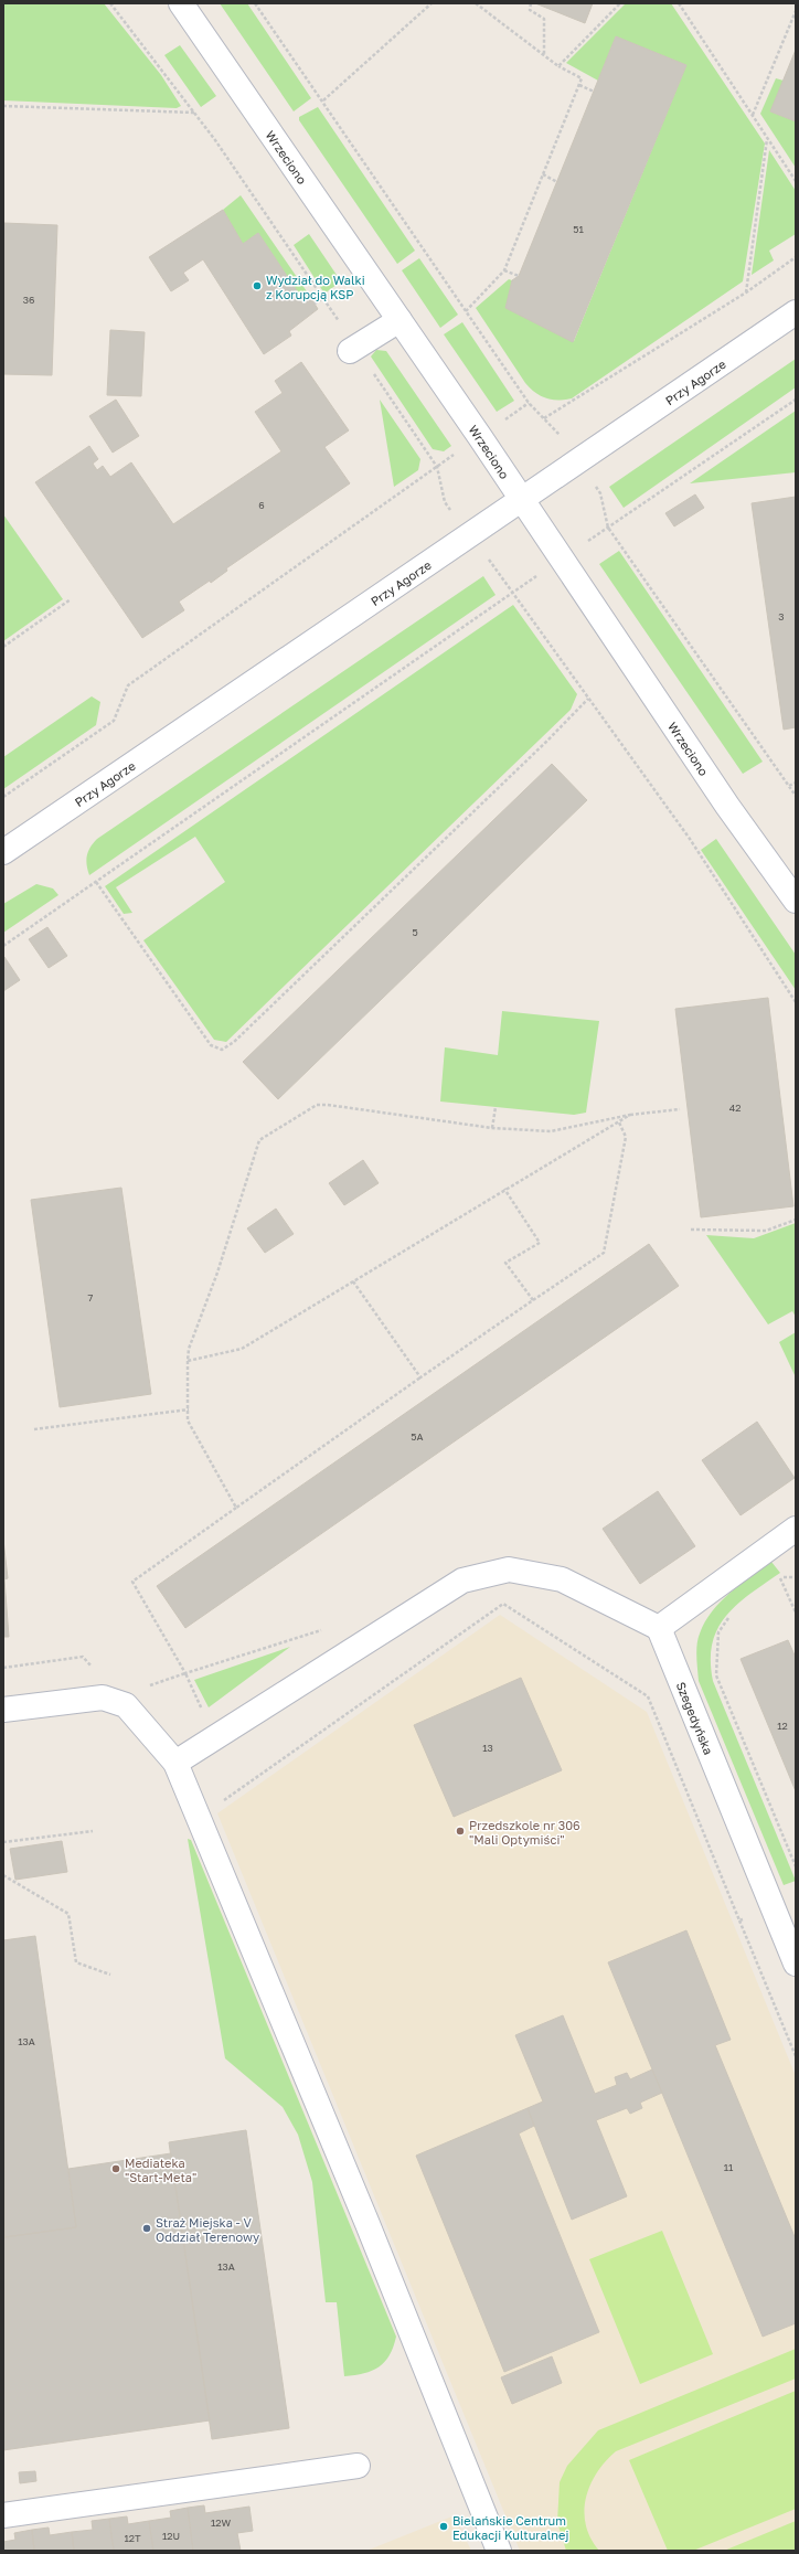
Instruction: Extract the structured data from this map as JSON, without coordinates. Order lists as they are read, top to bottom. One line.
{"streets":{"street":["Wrzeciono","Przy Agorze","Szegedyńska"]},"crossings":[["Wrzeciono","Przy Agorze"]],"places":["Wydział do Walki z Korupcją KSP","Przedszkole nr 306 \"Mali Optymiści\"","Mediateka \"Start-Meta\"","Straż Miejska - V Oddział Terenowy","Bielańskie Centrum Edukacji Kulturalnej"],"house_numbers":["51","36","6","3","5","42","7","5A","12","13","13A","11","13A","12W","12U","12T"]}
